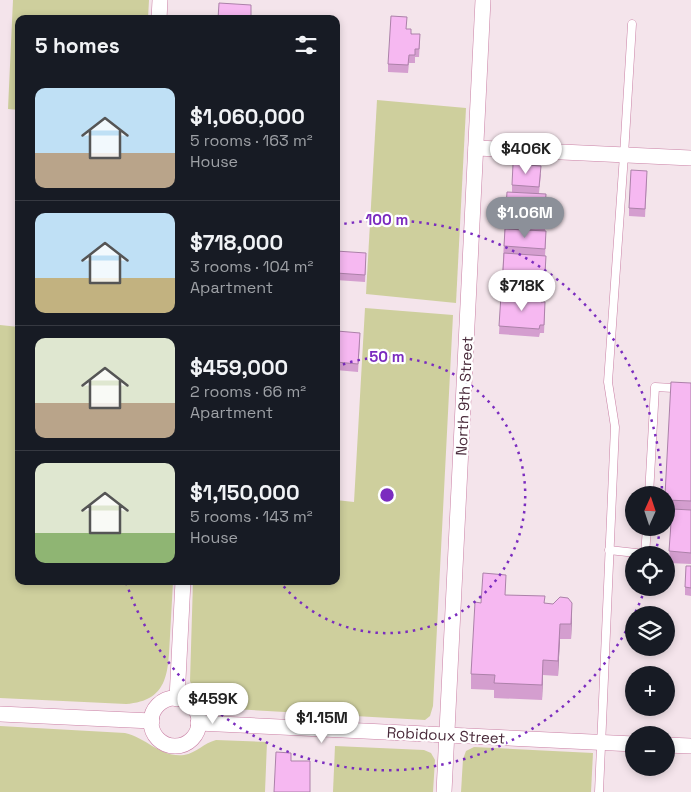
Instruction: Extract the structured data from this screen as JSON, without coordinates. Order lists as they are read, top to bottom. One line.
{"streets":{"street":["North 9th Street","Robidoux Street"]},"crossings":[["North 9th Street","Robidoux Street"]],"north":"top","page":{"heading":"5 homes","list":[{"name":"$1,060,000","note":"5 rooms · 163 m² · House"},{"name":"$718,000","note":"3 rooms · 104 m² · Apartment"},{"name":"$459,000","note":"2 rooms · 66 m² · Apartment"},{"name":"$1,150,000","note":"5 rooms · 143 m² · House"}],"price":["$406K","$1.06M","$718K","$459K","$1.15M"],"map_buttons":["+","−"]},"rings":["100 m","50 m"]}
